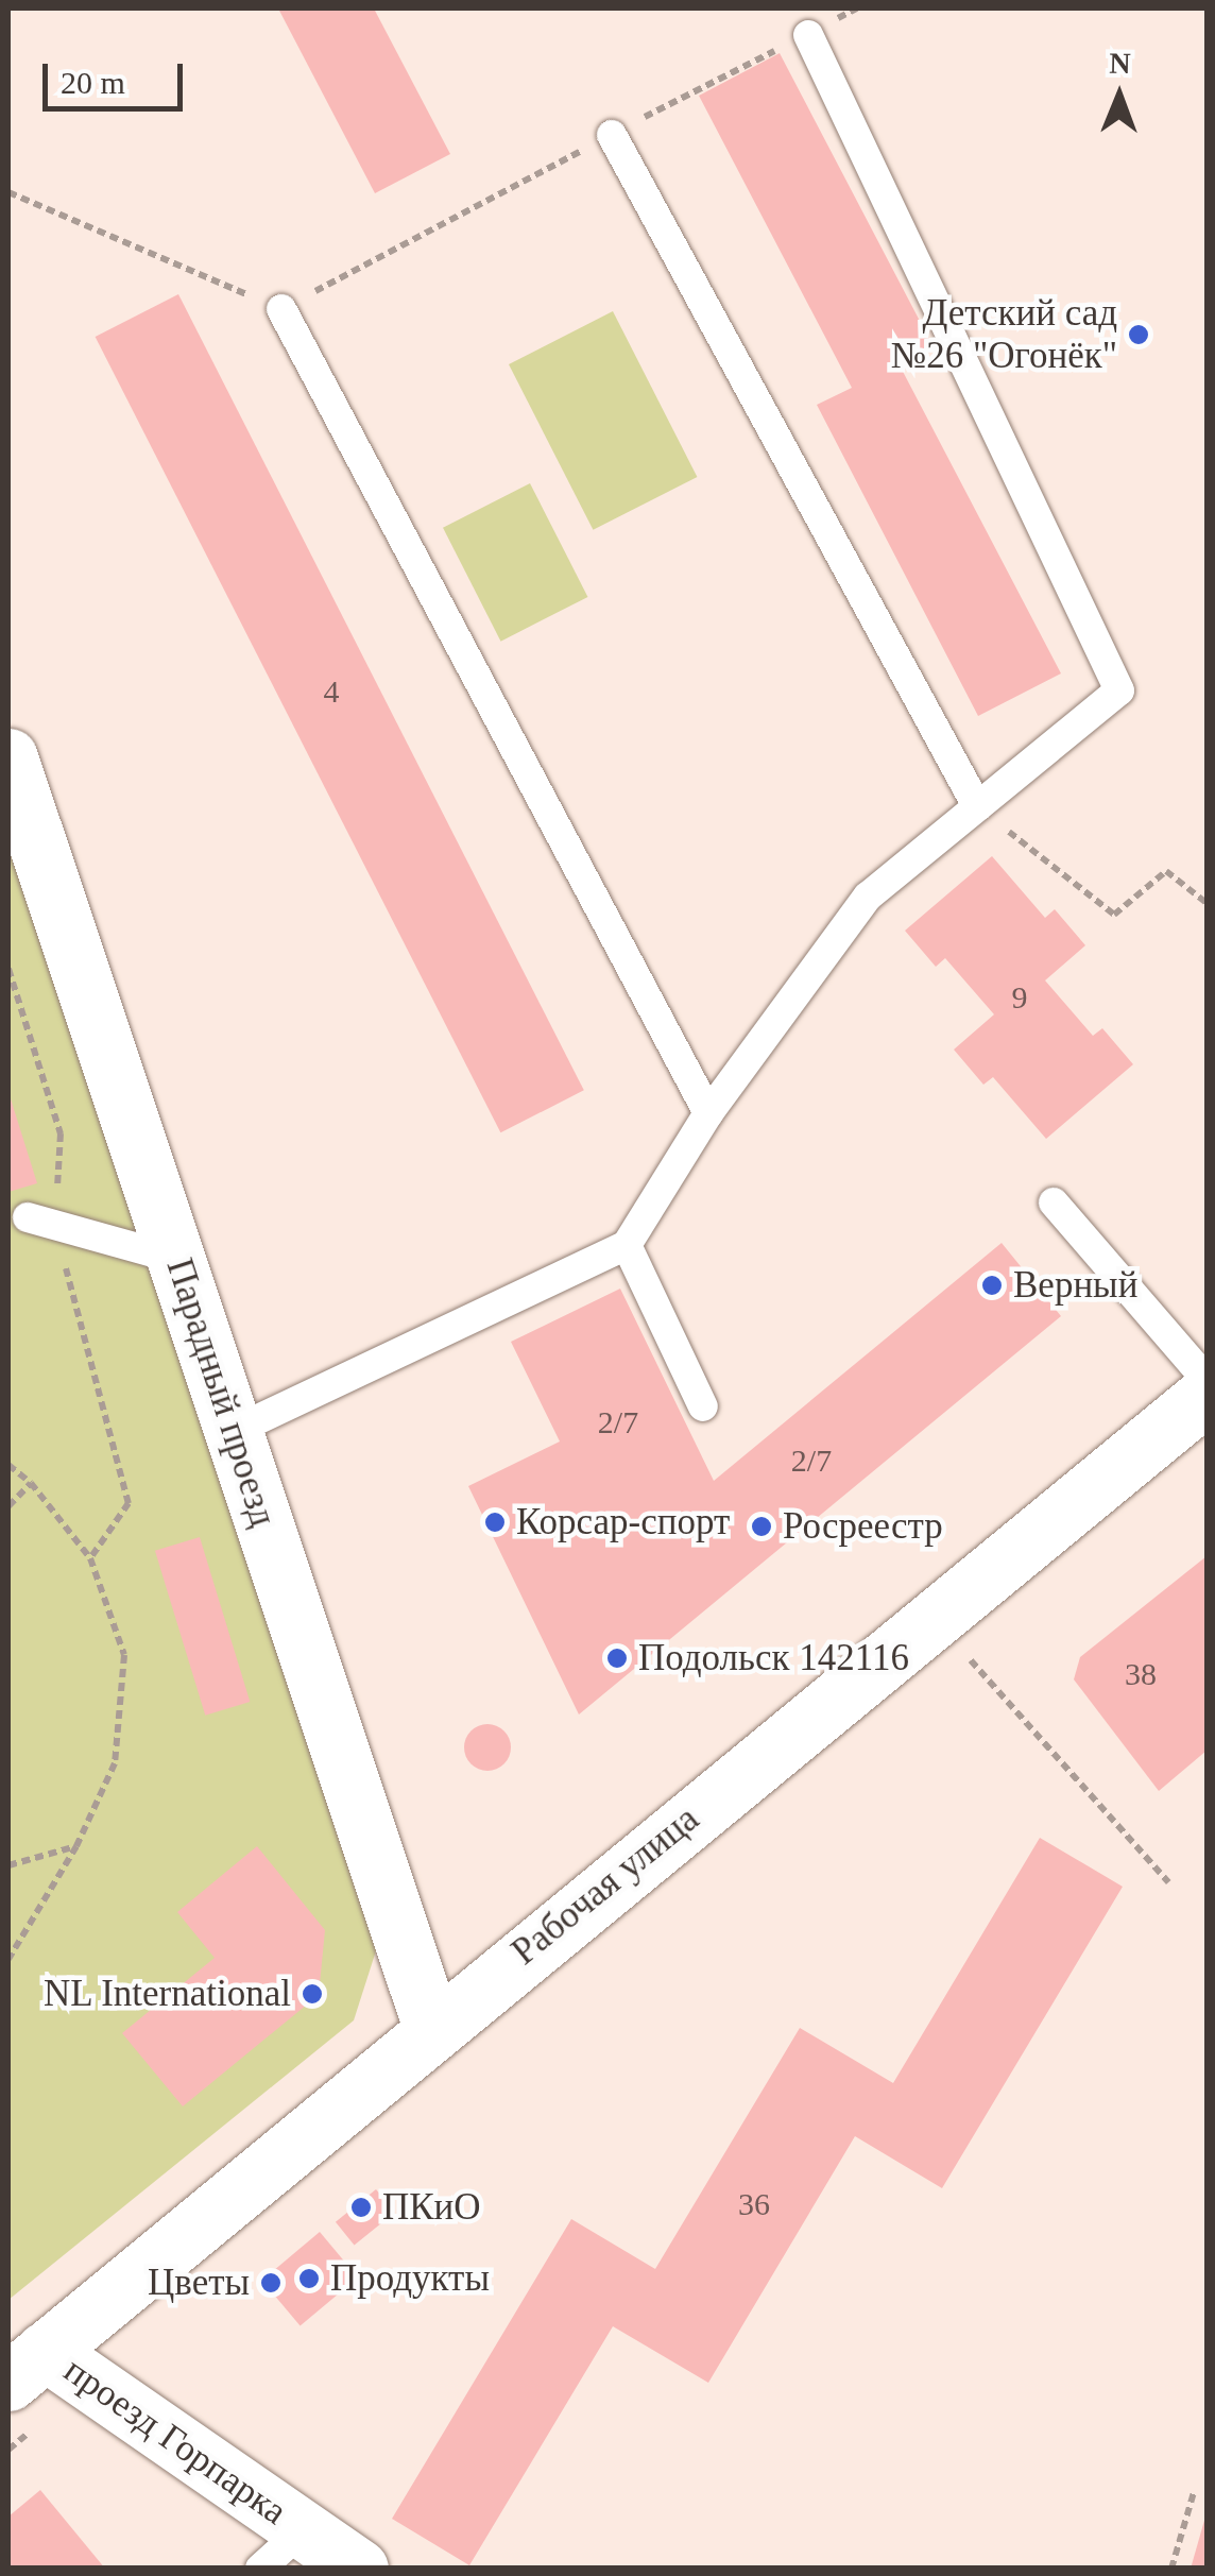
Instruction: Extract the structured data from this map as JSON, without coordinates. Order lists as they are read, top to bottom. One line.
{"streets":{"street":["Парадный проезд","Рабочая улица","проезд Горпарка"]},"crossings":[["Парадный проезд","Рабочая улица"],["Рабочая улица","проезд Горпарка"]],"places":["Детский сад №26 \"Огонёк\"","Верный","Корсар-спорт","Росреестр","Подольск 142116","NL International","ПКиО","Продукты","Цветы"],"house_numbers":["4","9","2/7","2/7","38","36"],"scale_bar":"20 m","north":"top"}
